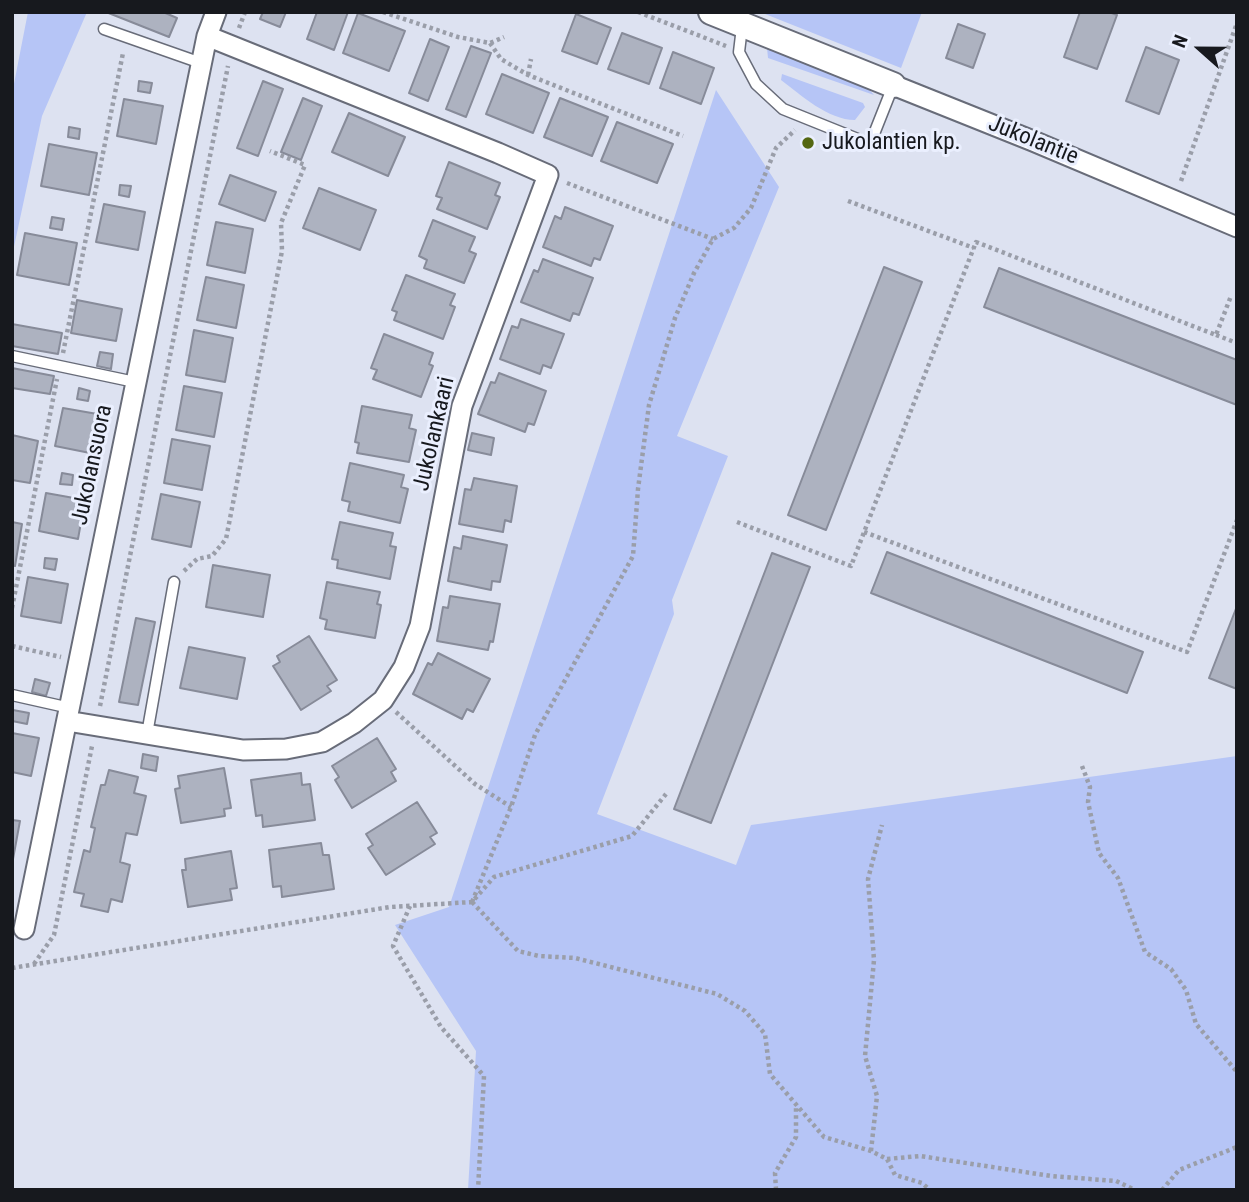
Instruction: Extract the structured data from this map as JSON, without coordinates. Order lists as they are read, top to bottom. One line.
{"streets":{"street":["Jukolantie","Jukolankaari","Jukolansuora"]},"crossings":[["Jukolankaari","Jukolansuora"]],"places":["Jukolantien kp."],"north":"left"}
